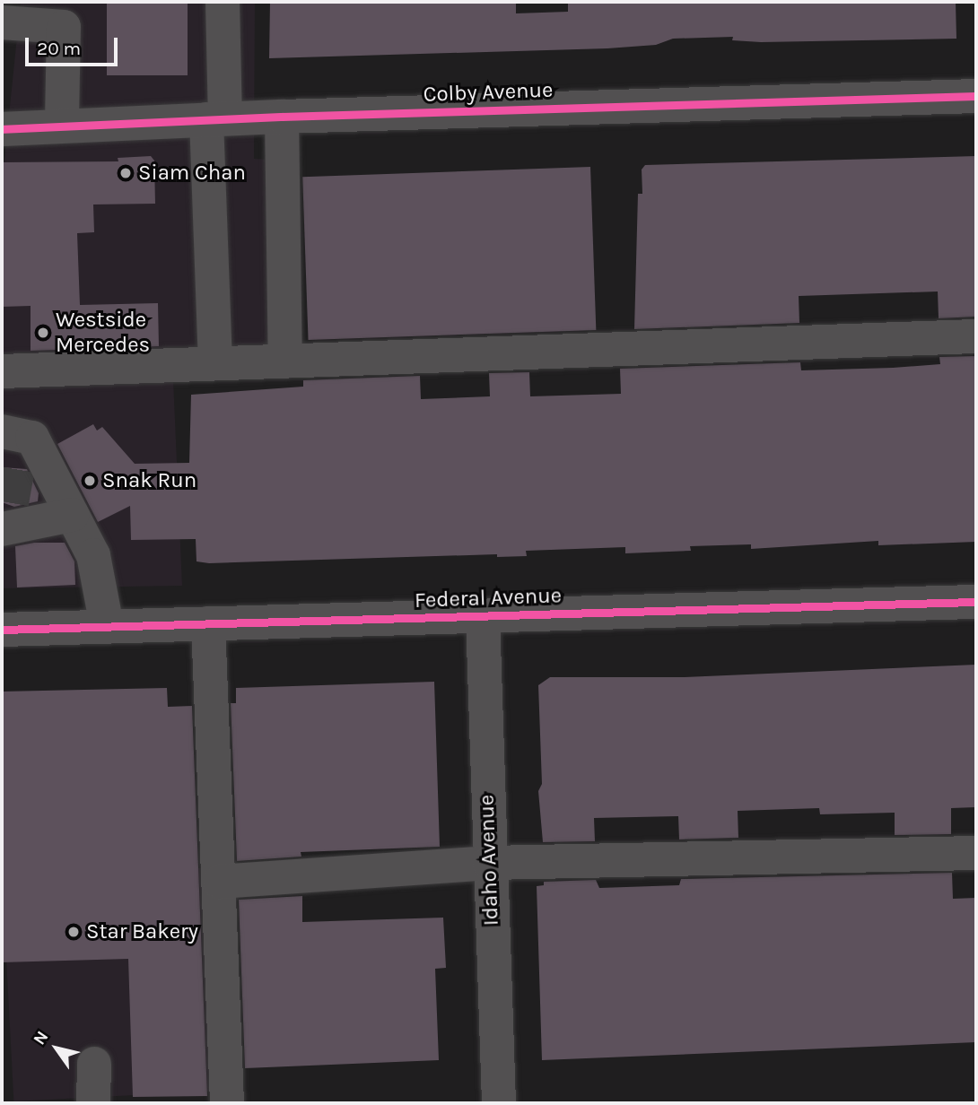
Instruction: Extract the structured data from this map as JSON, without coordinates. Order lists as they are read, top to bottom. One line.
{"streets":{"street":["Colby Avenue","Federal Avenue","Idaho Avenue"]},"crossings":[["Federal Avenue","Idaho Avenue"]],"places":["Siam Chan","Westside Mercedes","Snak Run","Star Bakery"],"scale_bar":"20 m","north":"top left"}
